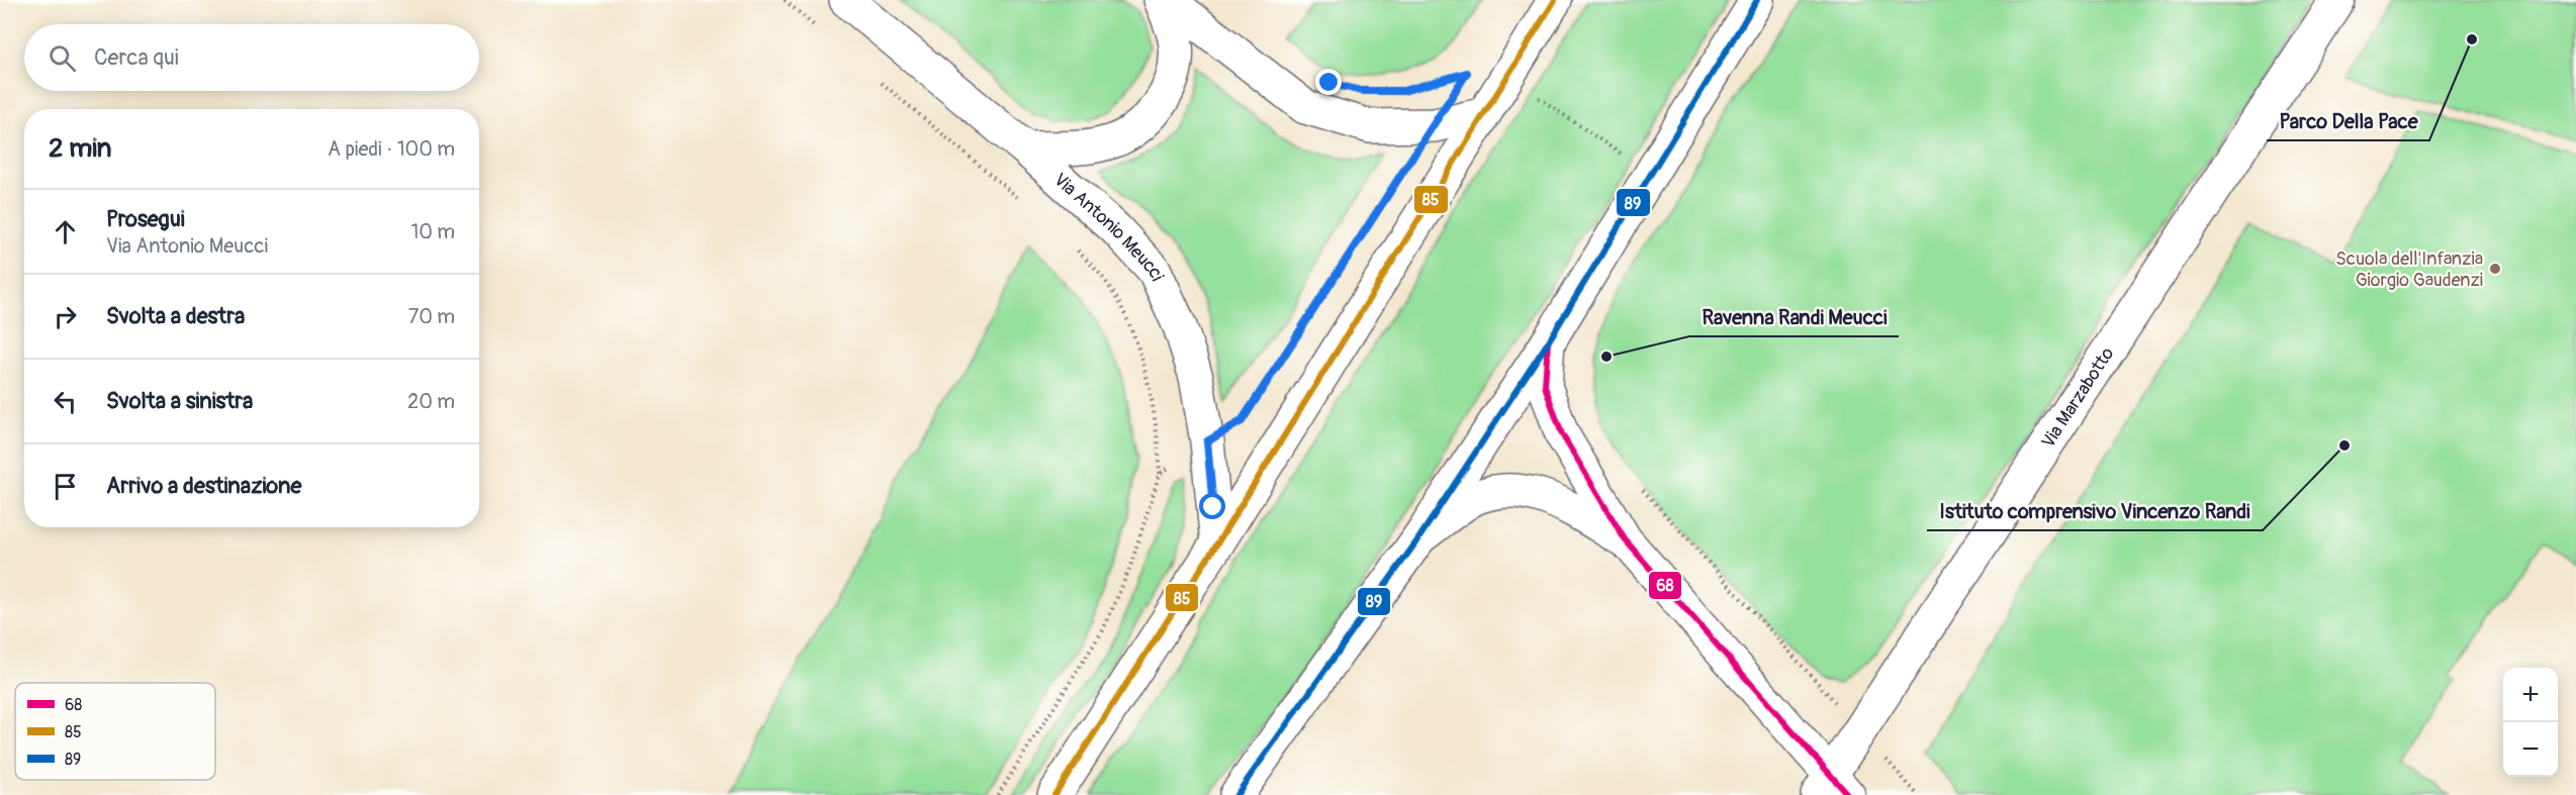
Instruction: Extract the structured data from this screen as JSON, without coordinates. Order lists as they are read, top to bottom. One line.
{"streets":{"street":["Via Antonio Meucci","Via Marzabotto"]},"places":["Parco Della Pace","Scuola dell'Infanzia Giorgio Gaudenzi","Ravenna Randi Meucci","Istituto comprensivo Vincenzo Randi"],"lines":["transit line 85","transit line 89","transit line 68"],"legend":["68","85","89"],"page":{"search":"Cerca qui","heading":["2 min","A piedi · 100 m"],"list":[["Prosegui","Via Antonio Meucci","10 m"],["Svolta a destra","70 m"],["Svolta a sinistra","20 m"],"Arrivo a destinazione"],"map_buttons":["+","−"]}}
